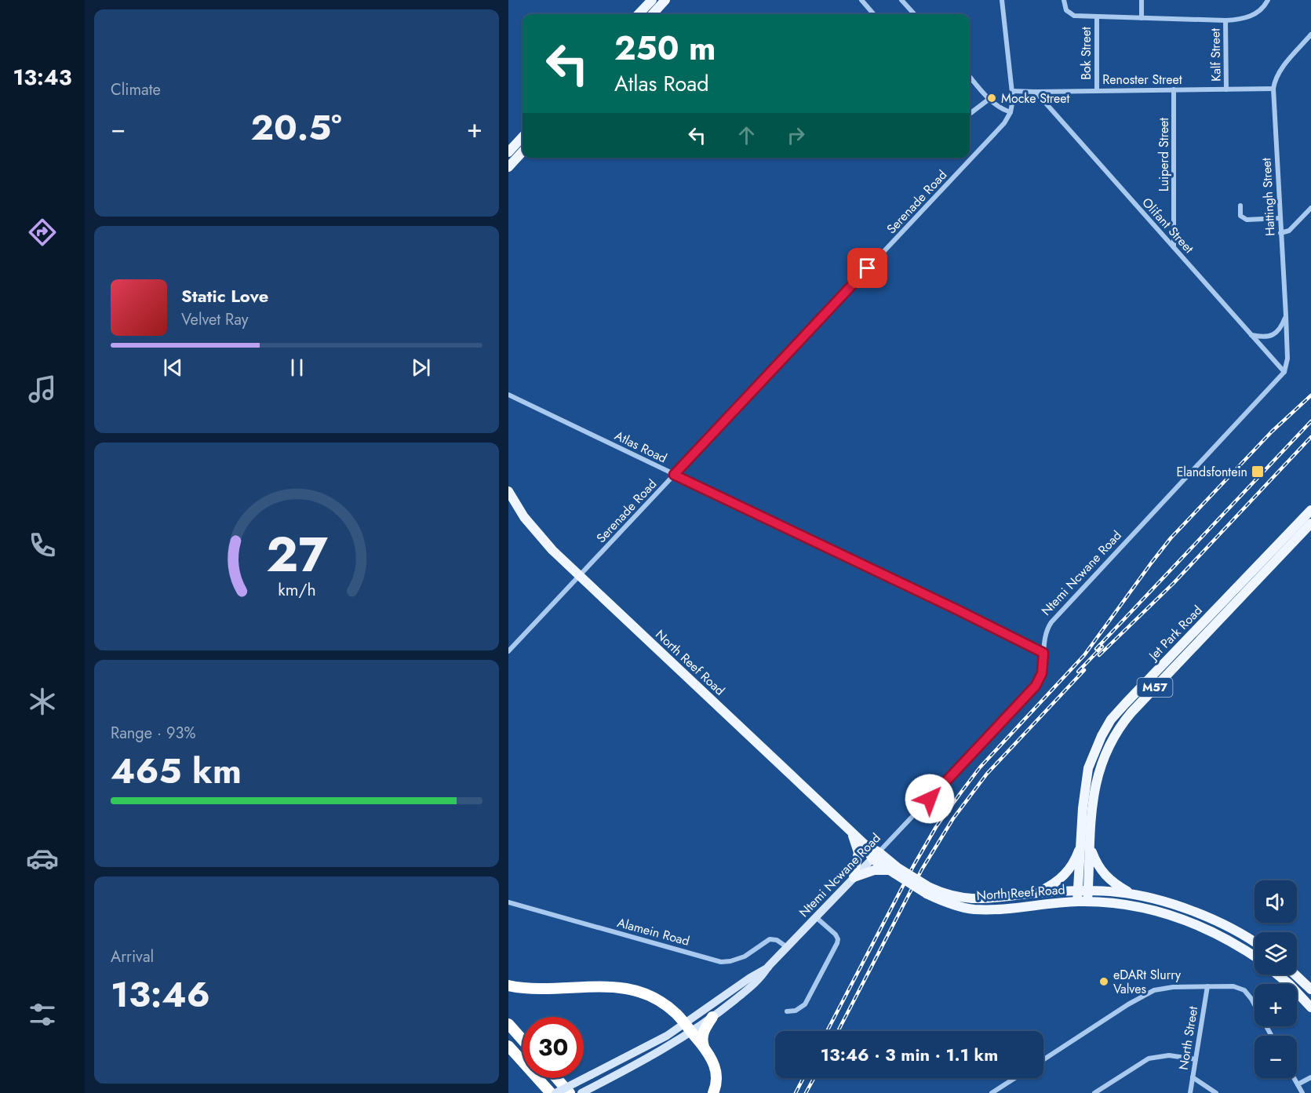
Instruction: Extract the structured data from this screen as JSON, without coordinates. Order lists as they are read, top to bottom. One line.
{"streets":{"main road":["Ntemi Ncwane Road","Jet Park Road","North Reef Road","M57"],"street":["Bok Street","Kalf Street","Renoster Street","Luiperd Street","Hattingh Street","Serenade Road","Olifant Street","Atlas Road","Alamein Road","North Street"]},"crossings":[["Bok Street","Renoster Street"],["Kalf Street","Renoster Street"],["Renoster Street","Luiperd Street"],["Renoster Street","Hattingh Street"],["Renoster Street","Olifant Street"],["Luiperd Street","Olifant Street"],["Hattingh Street","Olifant Street"],["Hattingh Street","Ntemi Ncwane Road"],["Serenade Road","Atlas Road"],["Serenade Road","North Reef Road"],["Olifant Street","Ntemi Ncwane Road"],["Atlas Road","Ntemi Ncwane Road"],["Ntemi Ncwane Road","North Reef Road"],["Ntemi Ncwane Road","Alamein Road"],["Jet Park Road","North Reef Road"]],"places":{"other":["Mocke Street","eDARt Slurry Valves"],"transit":["Elandsfontein"]},"page":{"tabs":"13:43","tile":["Climate",["Range · 93%","465 km"],["Arrival","13:46"]],"turn":["250 m","Atlas Road"],"heat":["−","20.5°","+"],"song":["Static Love","Velvet Ray"],"map_buttons":["+","−"],"limit":"30","trip":"13:46 · 3 min · 1.1 km","gauge":["27","km/h"]}}
